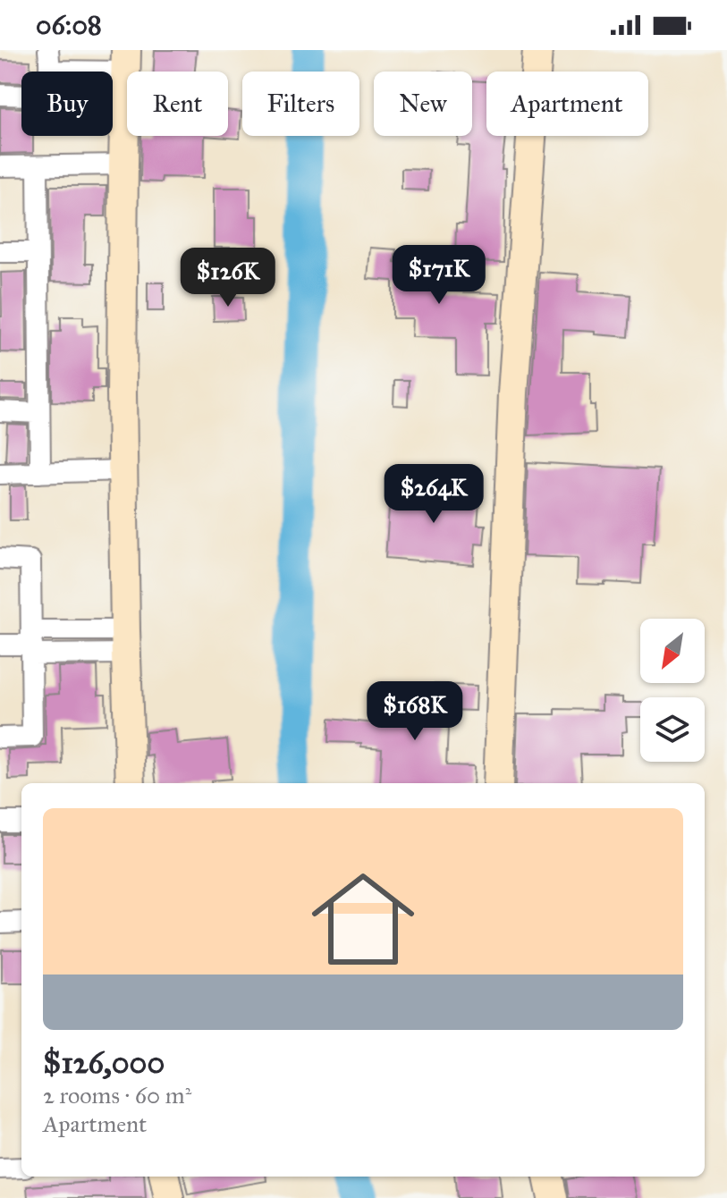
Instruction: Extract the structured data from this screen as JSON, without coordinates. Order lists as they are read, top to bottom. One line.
{"north":"bottom left","page":{"status":"06:08","chip":["Buy","Rent","Filters","New","Apartment"],"price":["$171K","$126K","$264K","$168K"],"list":[{"name":"$126,000","note":"2 rooms · 60 m² · Apartment"}]}}
